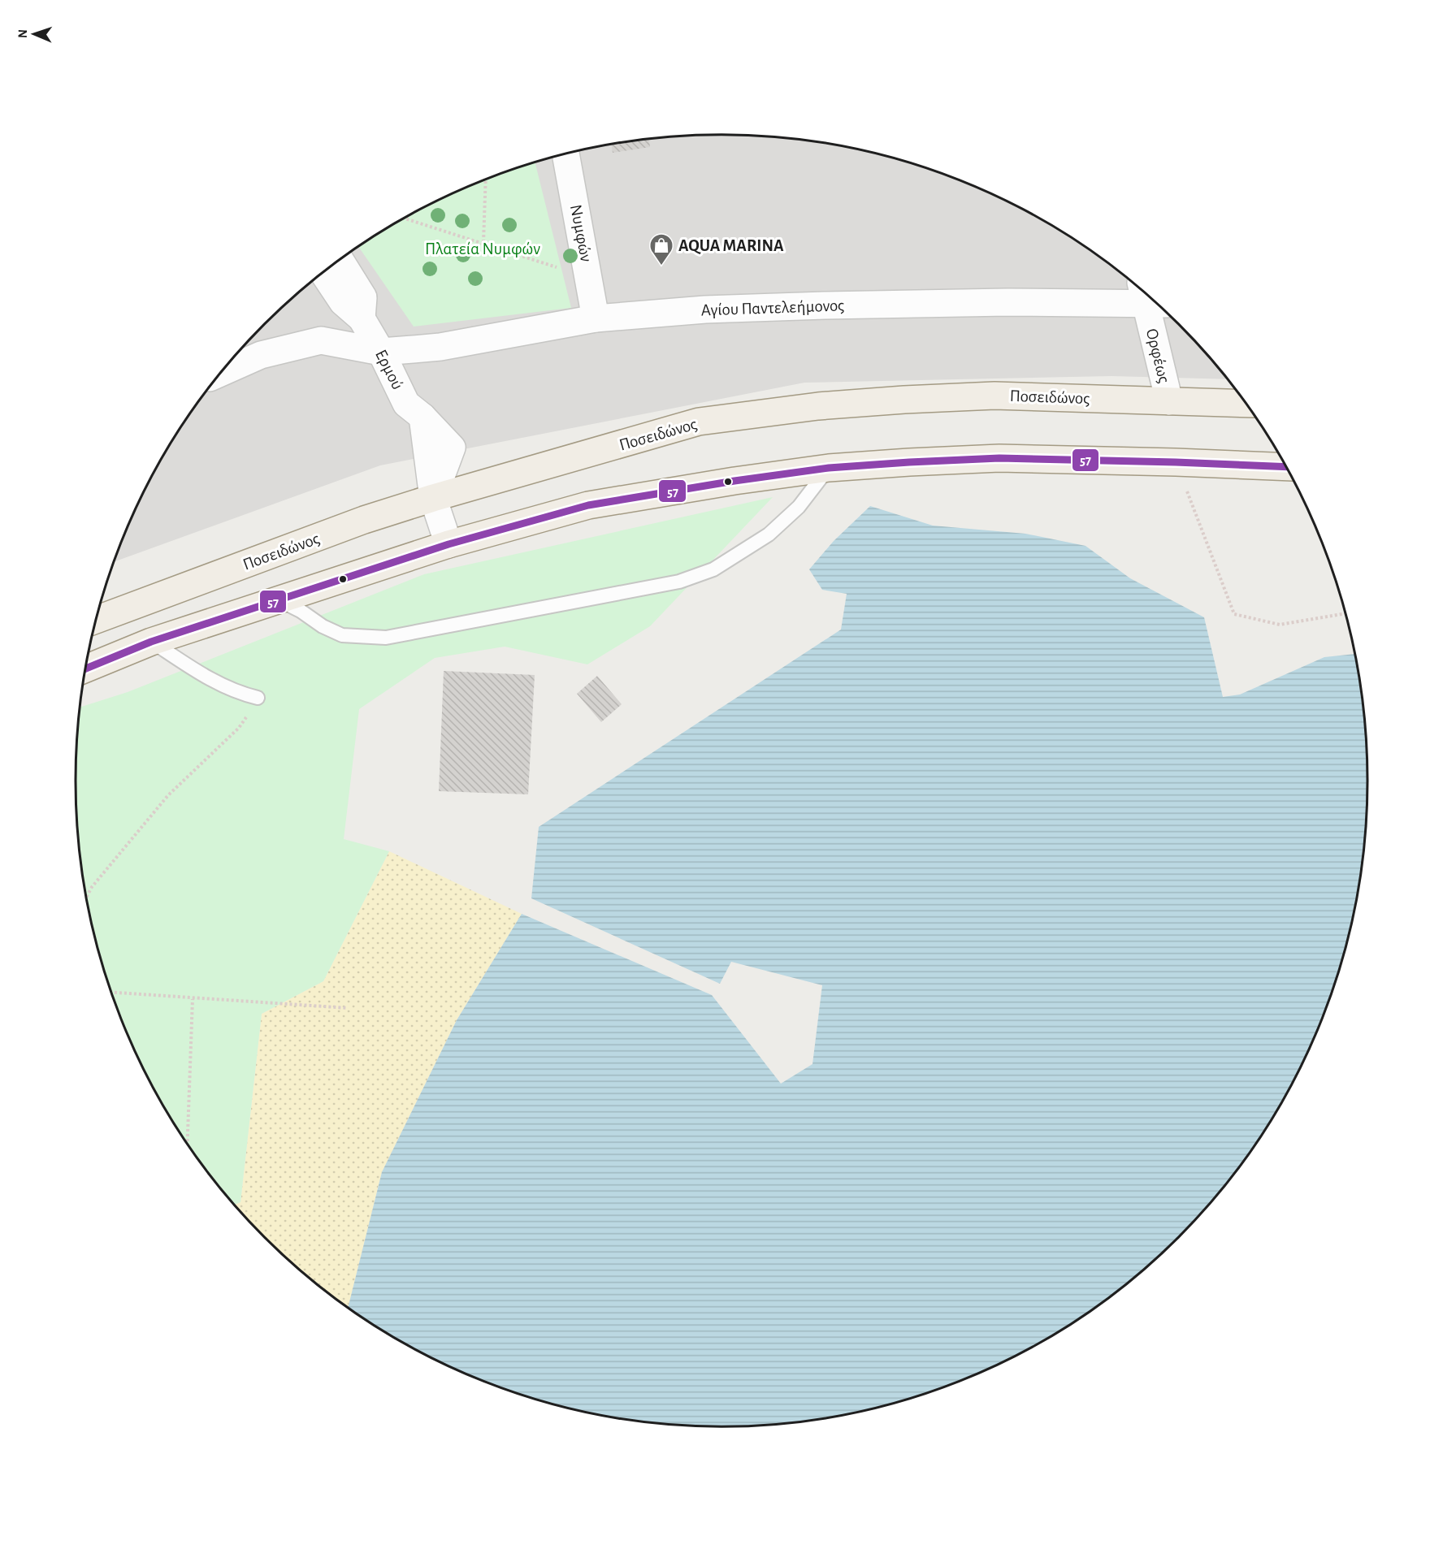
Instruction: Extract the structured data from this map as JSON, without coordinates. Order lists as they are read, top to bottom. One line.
{"streets":{"main road":["Ποσειδώνος"],"street":["Νυμφών","Αγίου Παντελεήμονος","Ορφέως","Ερμού"]},"crossings":[["Νυμφών","Αγίου Παντελεήμονος"],["Αγίου Παντελεήμονος","Ερμού"],["Ορφέως","Ποσειδώνος"],["Ερμού","Ποσειδώνος"]],"parks":["Πλατεία Νυμφών"],"places":{"shop":["AQUA MARINA"]},"lines":["transit line 57"],"north":"left"}
